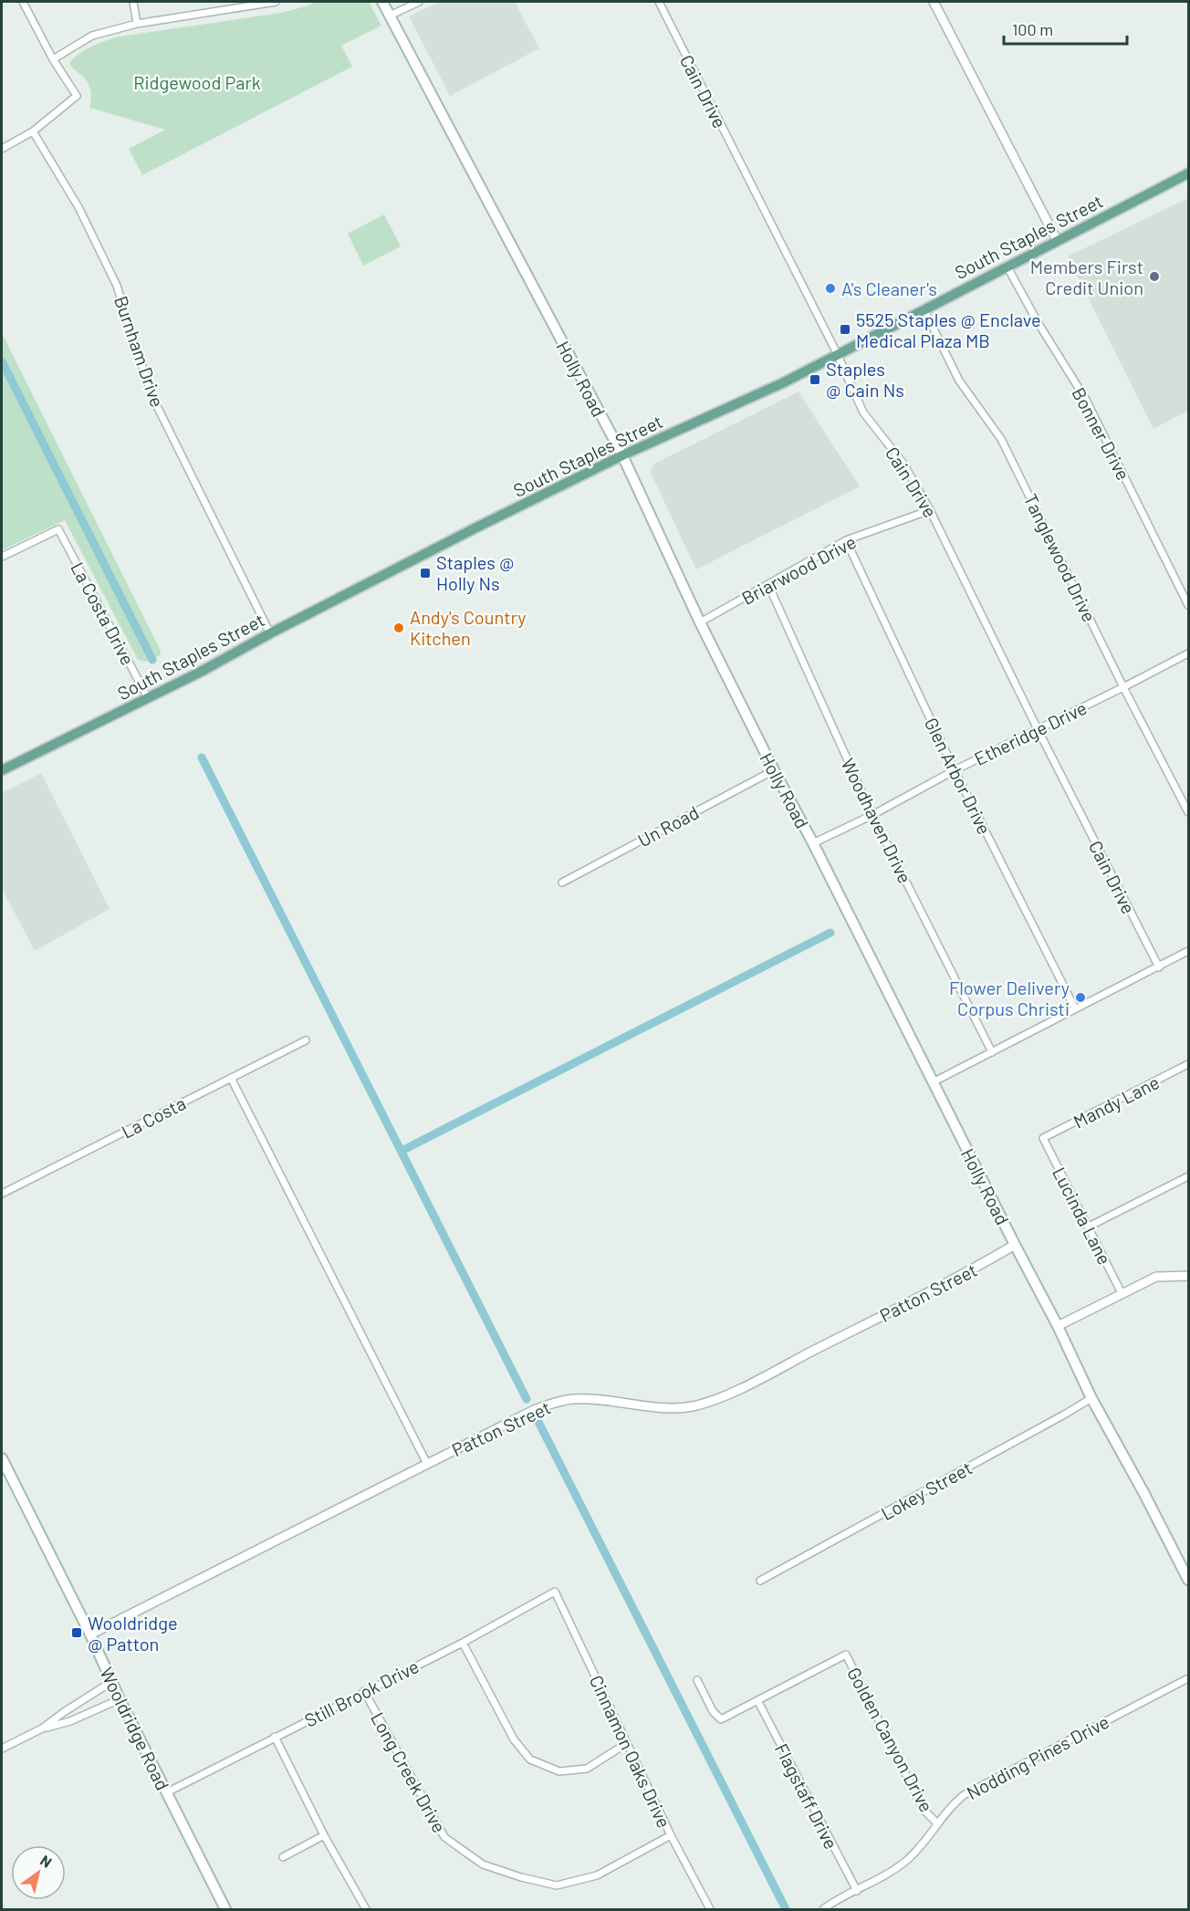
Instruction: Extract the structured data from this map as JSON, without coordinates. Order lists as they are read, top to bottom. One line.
{"streets":{"main road":["South Staples Street","Holly Road","Wooldridge Road"],"street":["Cain Drive","Burnham Drive","Bonner Drive","Tanglewood Drive","Briarwood Drive","La Costa Drive","Etheridge Drive","Glen Arbor Drive","Woodhaven Drive","Un Road","Mandy Lane","La Costa","Lucinda Lane","Patton Street","Lokey Street","Still Brook Drive","Golden Canyon Drive","Cinnamon Oaks Drive","Nodding Pines Drive","Long Creek Drive","Flagstaff Drive"]},"crossings":[["Cain Drive","South Staples Street"],["Cain Drive","Briarwood Drive"],["Cain Drive","Etheridge Drive"],["South Staples Street","Burnham Drive"],["South Staples Street","Holly Road"],["South Staples Street","Bonner Drive"],["South Staples Street","Tanglewood Drive"],["South Staples Street","La Costa Drive"],["Holly Road","Briarwood Drive"],["Holly Road","Etheridge Drive"],["Holly Road","Un Road"],["Holly Road","Patton Street"],["Holly Road","Lokey Street"],["Tanglewood Drive","Etheridge Drive"],["Briarwood Drive","Glen Arbor Drive"],["Briarwood Drive","Woodhaven Drive"],["Etheridge Drive","Glen Arbor Drive"],["Etheridge Drive","Woodhaven Drive"],["Mandy Lane","Lucinda Lane"],["Patton Street","Wooldridge Road"],["Still Brook Drive","Wooldridge Road"],["Still Brook Drive","Cinnamon Oaks Drive"],["Still Brook Drive","Long Creek Drive"],["Golden Canyon Drive","Nodding Pines Drive"],["Golden Canyon Drive","Flagstaff Drive"],["Cinnamon Oaks Drive","Long Creek Drive"],["Nodding Pines Drive","Flagstaff Drive"]],"parks":["Ridgewood Park"],"places":{"other":["Members First Credit Union","A's Cleaner's","Andy's Country Kitchen","Flower Delivery Corpus Christi"],"transit":["5525 Staples @ Enclave Medical Plaza MB","Staples @ Cain Ns","Staples @ Holly Ns","Wooldridge @ Patton"]},"scale_bar":"100 m","north":"top right"}
